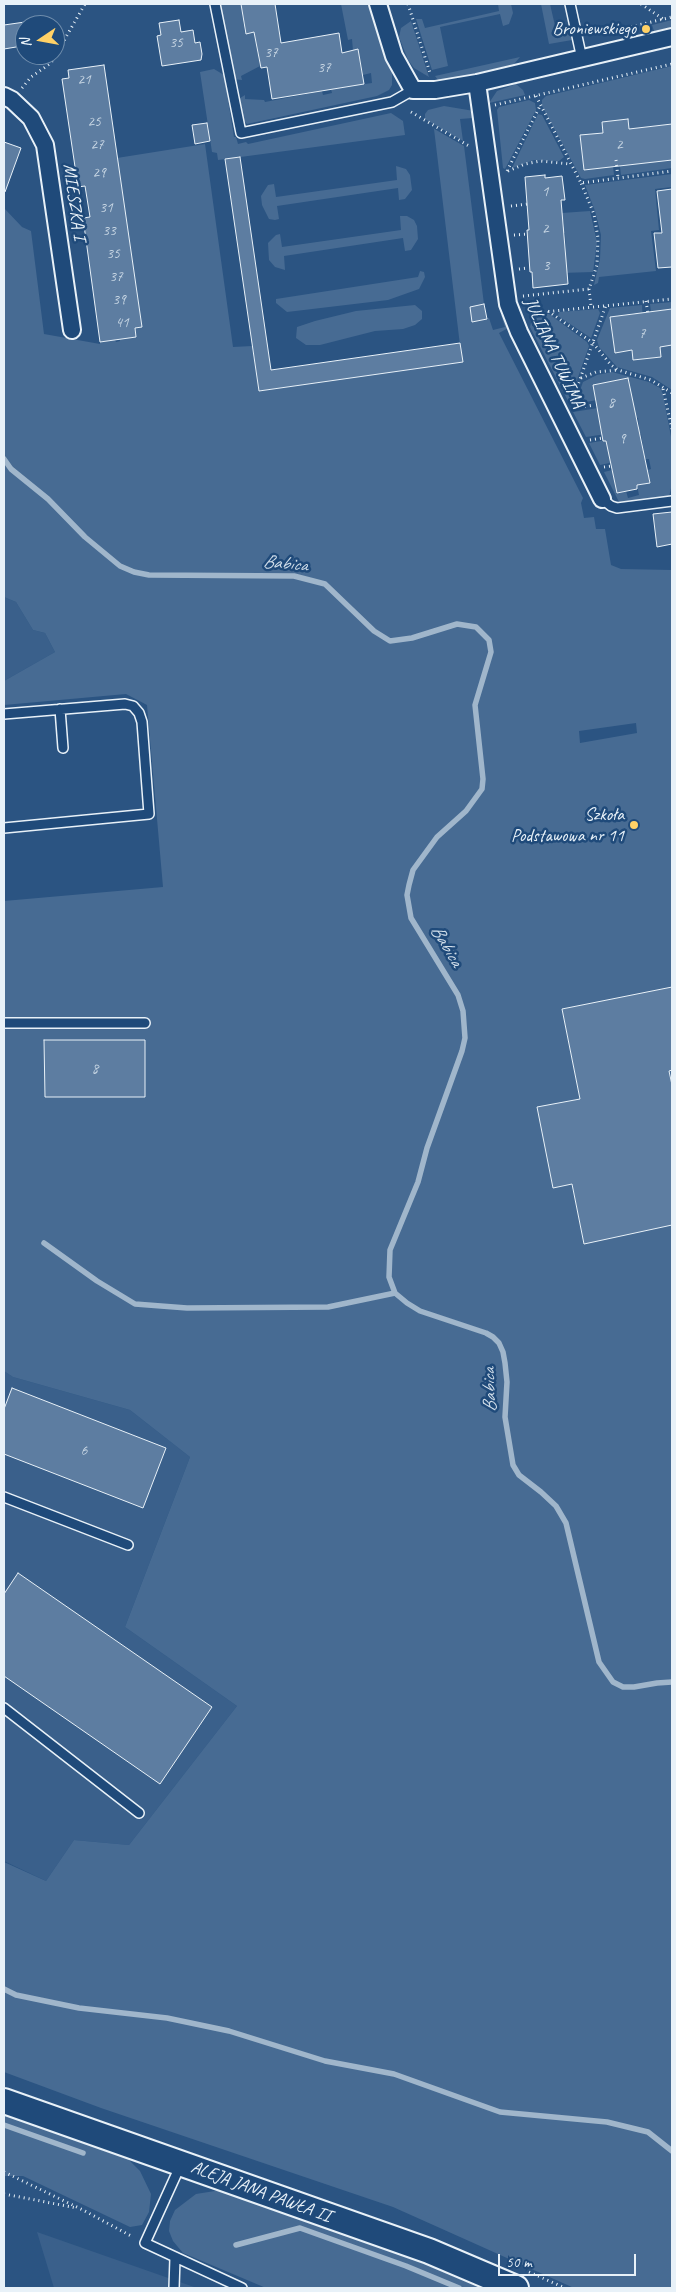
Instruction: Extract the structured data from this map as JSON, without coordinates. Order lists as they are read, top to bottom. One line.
{"streets":{"street":["MIESZKA I","JULIANA TUWIMA","ALEJA JANA PAWŁA II"]},"water":["Babica"],"places":["Broniewskiego","Szkoła Podstawowa nr 11"],"house_numbers":["35","37","37","21","25","27","2","29","1","31","2","33","35","3","37","39","41","7","8","9","8","6"],"scale_bar":"50 m","north":"left"}
